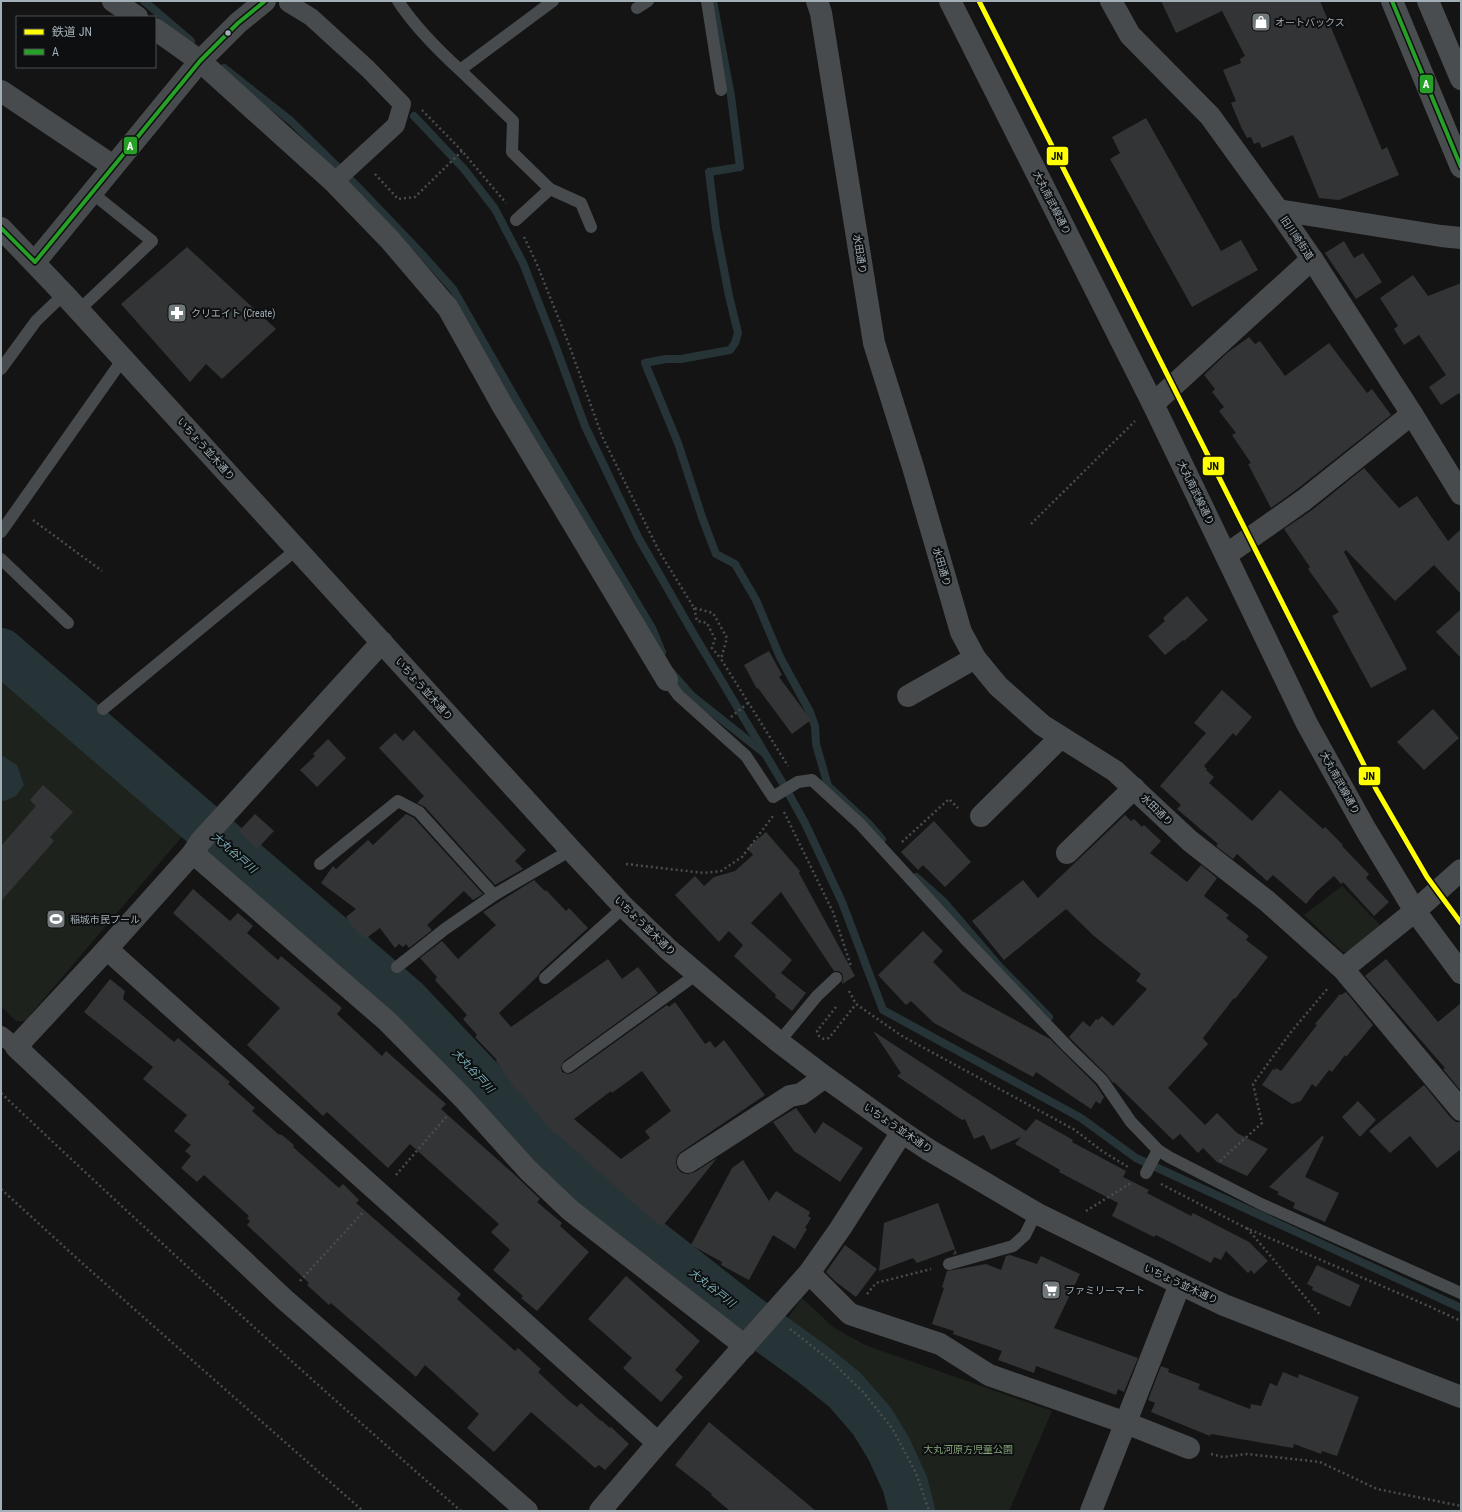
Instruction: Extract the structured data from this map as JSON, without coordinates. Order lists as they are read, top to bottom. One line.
{"streets":{"street":["大丸南武線通り","旧川崎街道","水田通り","いちょう並木通り"]},"water":["大丸谷戸川"],"parks":["大丸河原方児童公園"],"places":{"shop":["オートバックス"],"pharmacy":["クリエイト (Create)"],"sports":["稲城市民プール"],"supermarket":["ファミリーマート"]},"lines":["rail line JN","transit line A"],"legend":["鉄道 JN","A"]}
